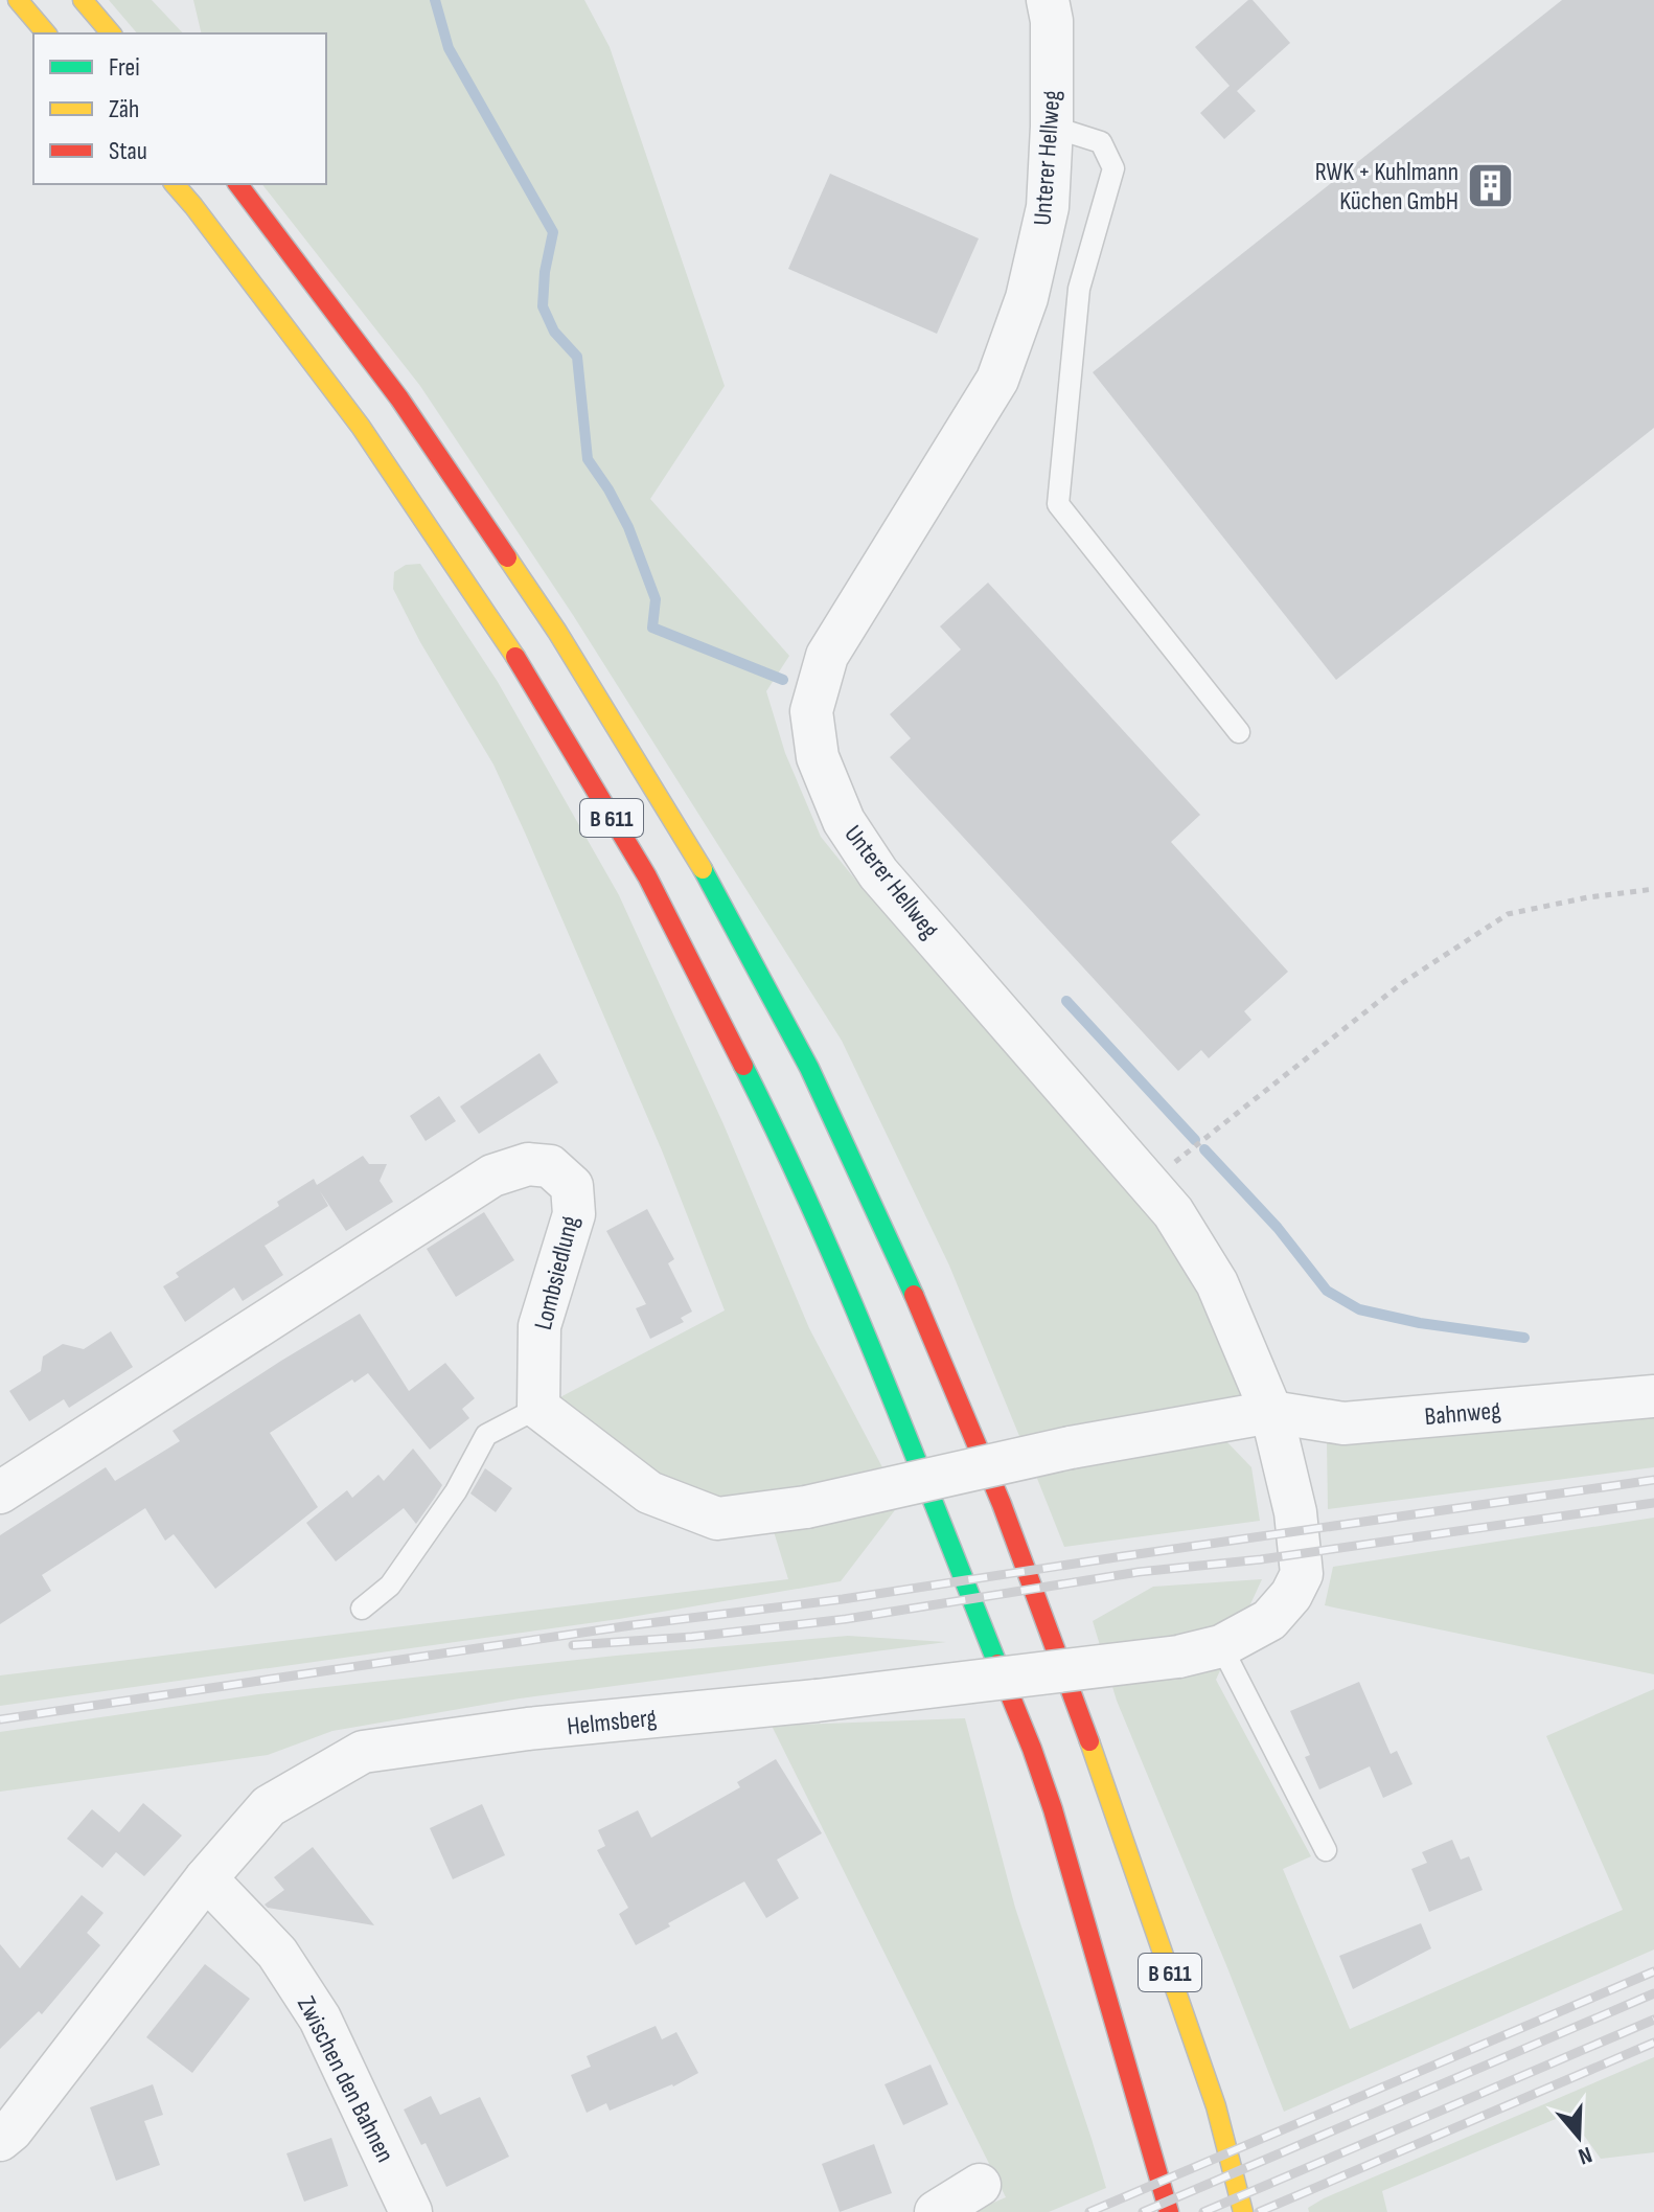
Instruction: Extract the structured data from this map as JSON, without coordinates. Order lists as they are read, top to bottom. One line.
{"streets":{"highway":["B 611"],"street":["Unterer Hellweg","Lombsiedlung","Bahnweg","Helmsberg","Zwischen den Bahnen"]},"crossings":[["Unterer Hellweg","Bahnweg"],["Unterer Hellweg","Helmsberg"],["Helmsberg","Zwischen den Bahnen"]],"places":{"building":["RWK + Kuhlmann Küchen GmbH"]},"legend":["Frei","Zäh","Stau"],"north":"bottom"}
